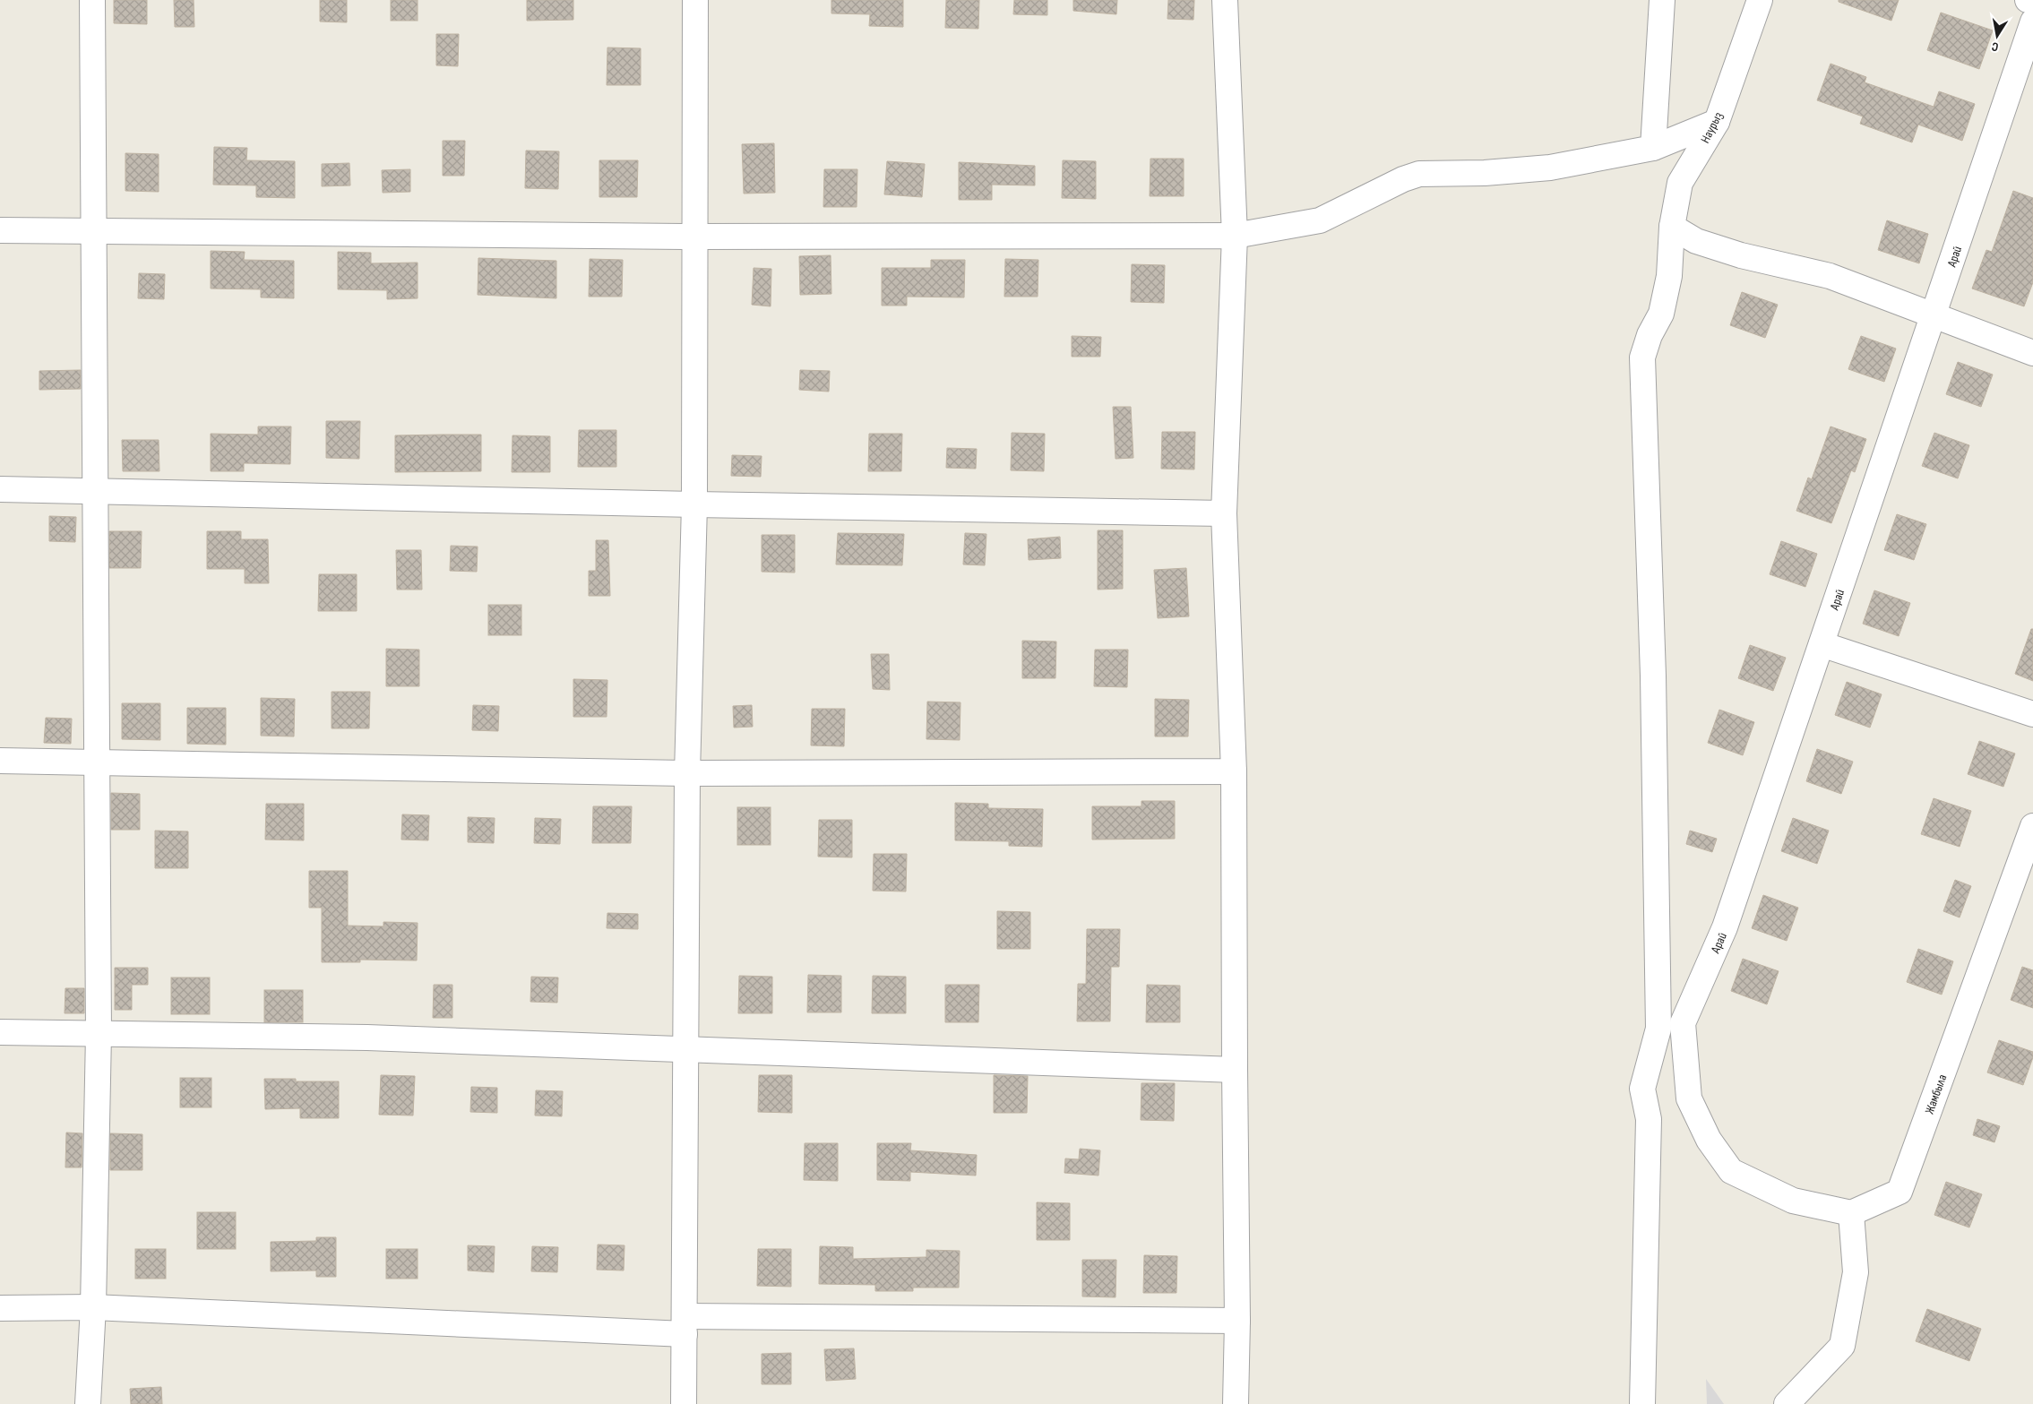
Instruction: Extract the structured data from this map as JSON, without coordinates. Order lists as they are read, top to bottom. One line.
{"streets":{"street":["Наурыз","Арай","Жамбыла"]},"crossings":[["Арай","Жамбыла"]],"north":"bottom"}
